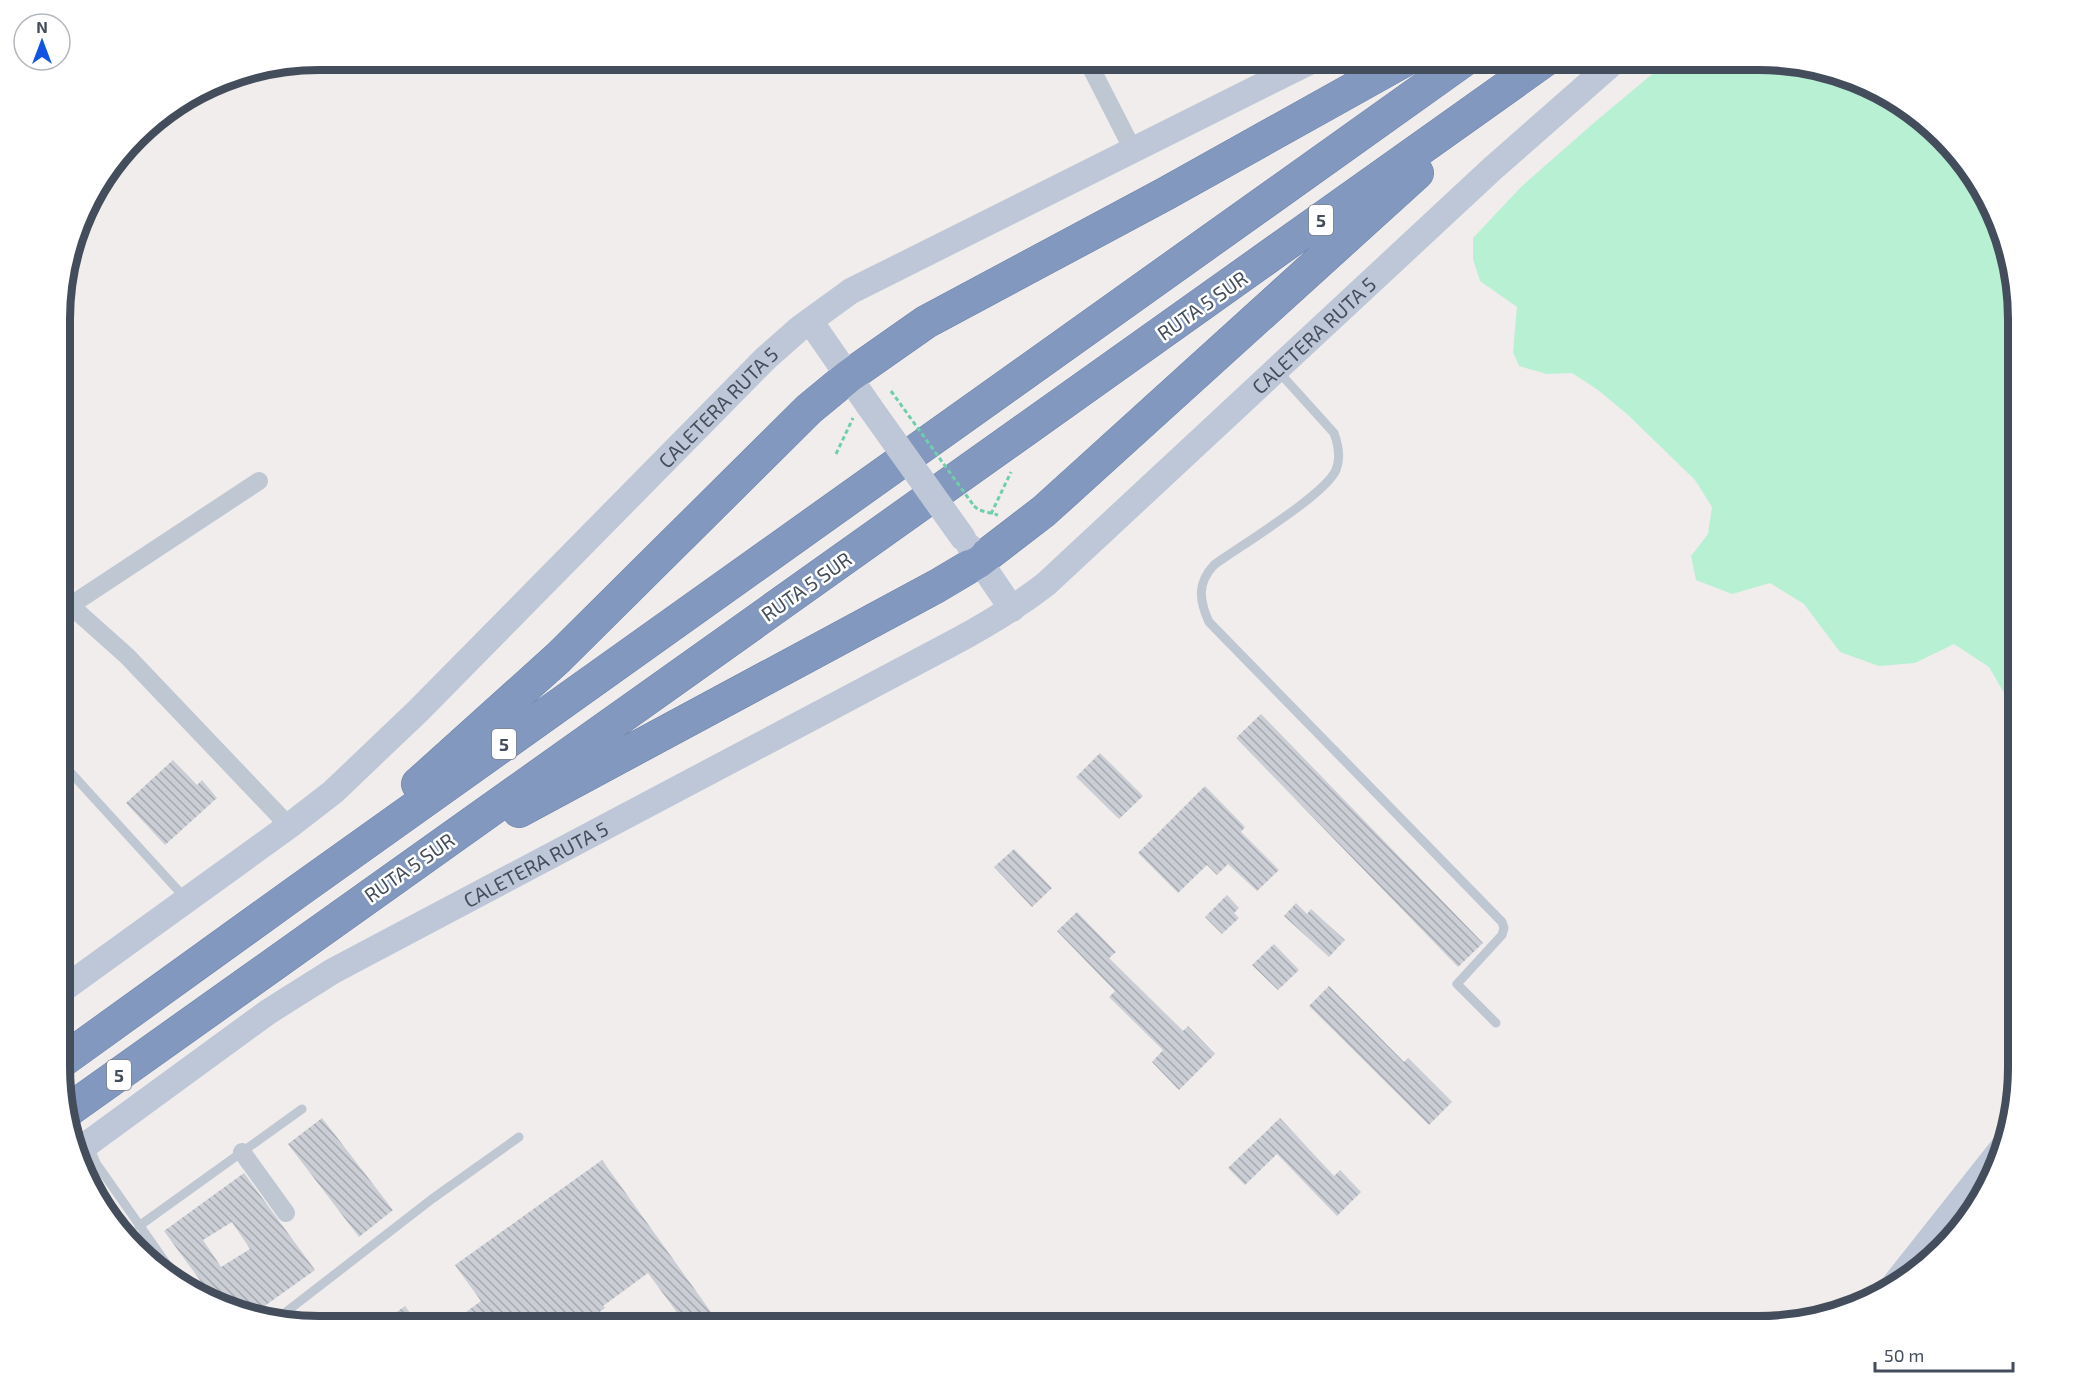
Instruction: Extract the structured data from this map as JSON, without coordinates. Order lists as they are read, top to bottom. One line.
{"streets":{"highway":["5","RUTA 5 SUR"],"street":["CALETERA RUTA 5"]},"scale_bar":"50 m","north":"top"}
